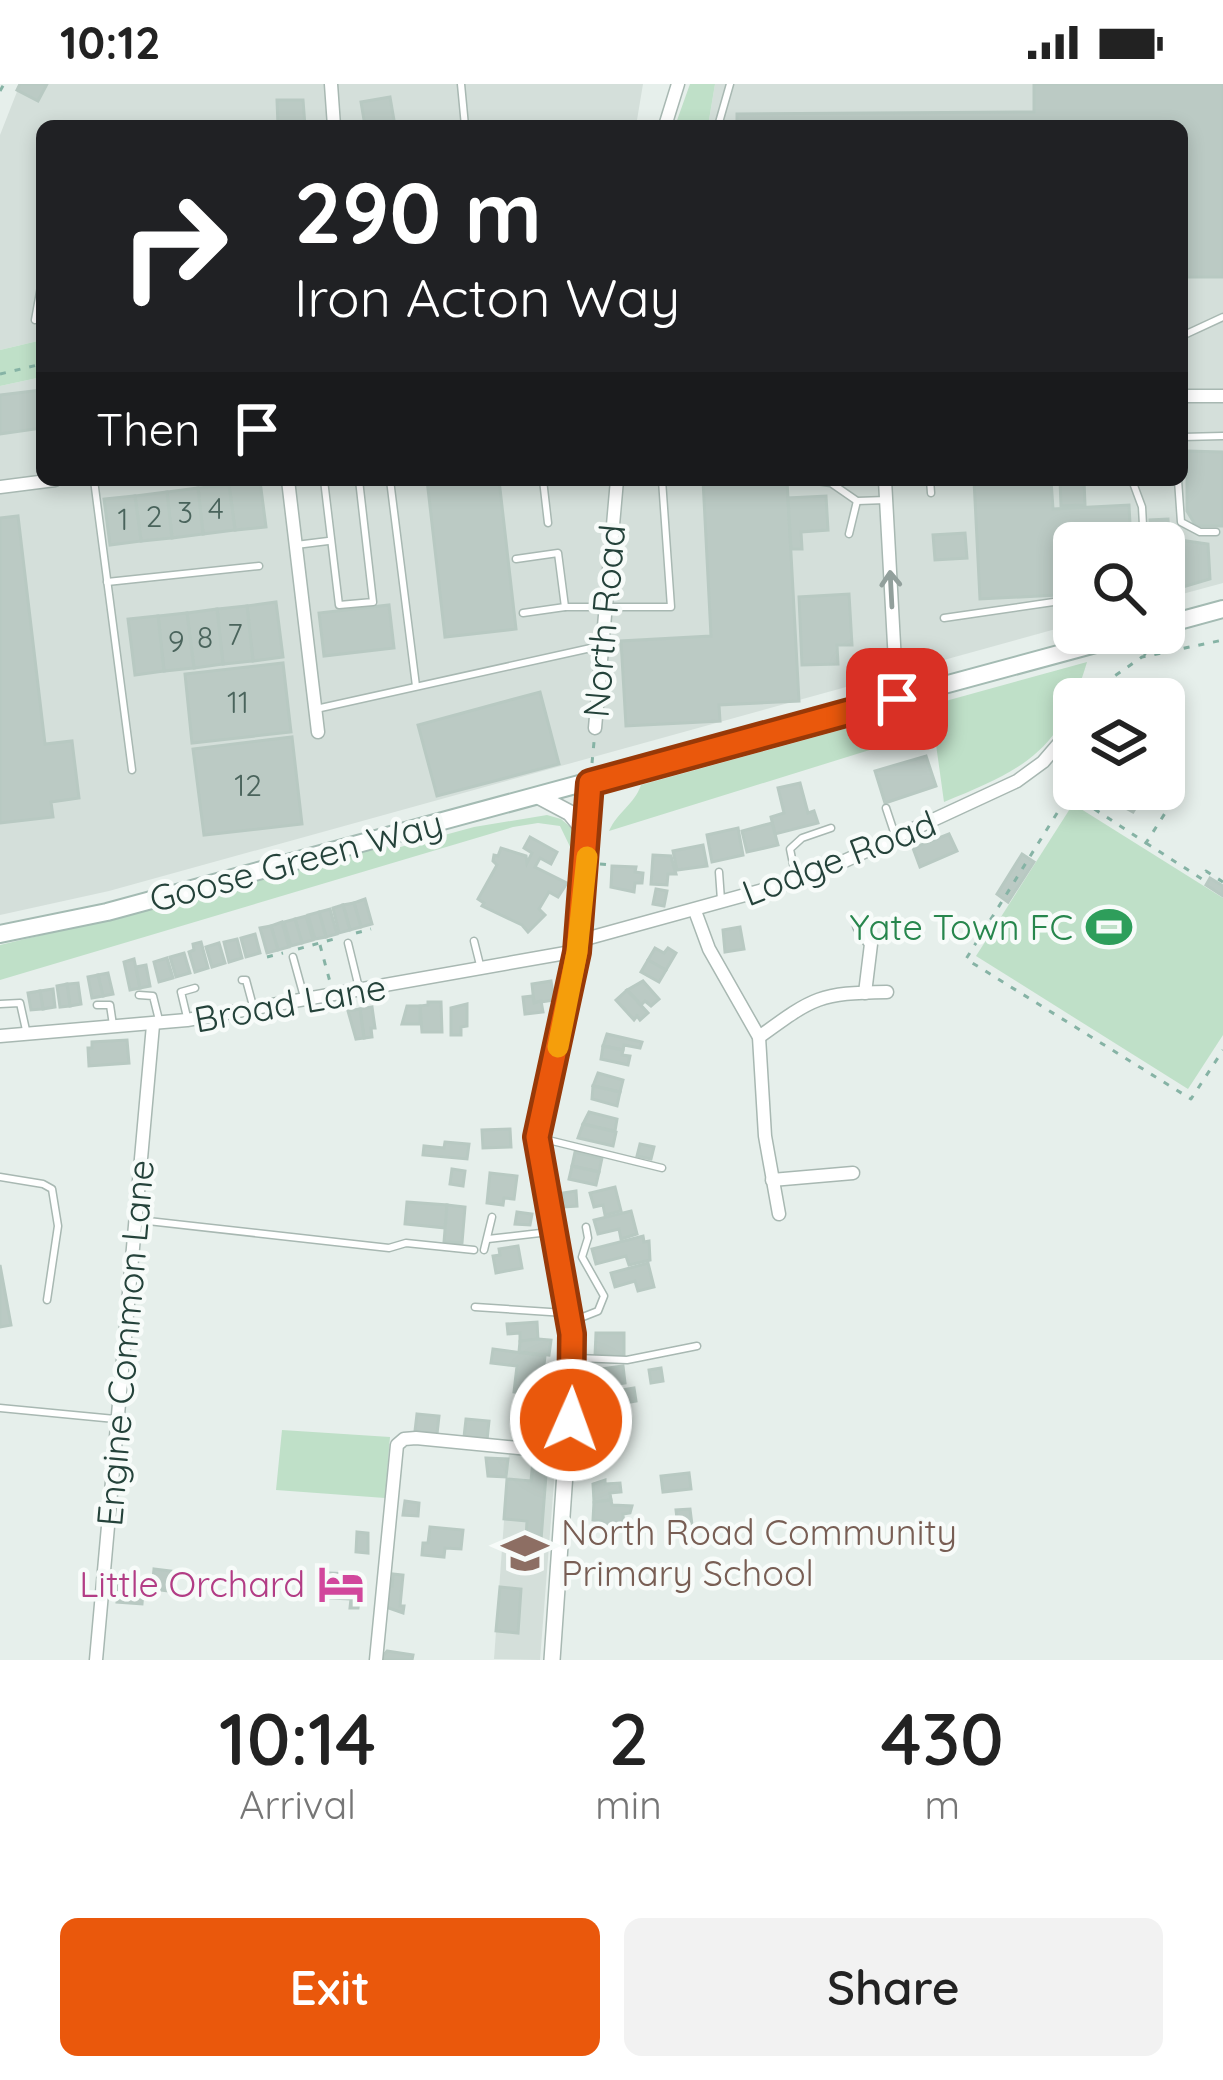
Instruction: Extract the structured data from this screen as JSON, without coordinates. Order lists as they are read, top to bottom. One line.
{"streets":{"main road":["Goose Green Way"],"street":["North Road","Lodge Road","Broad Lane","Engine Common Lane"]},"crossings":[["North Road","Goose Green Way"],["Lodge Road","Broad Lane"],["Broad Lane","Engine Common Lane"]],"places":{"sports":["Yate Town FC"],"school or university":["North Road Community Primary School"],"hotel":["Little Orchard"]},"house_numbers":["4","3","2","1","7","8","9","11","12"],"page":{"status":"10:12","turn":["290 m","Iron Acton Way"],"then":"Then","eta":["10:14","Arrival","2","min","430","m"],"buttons":["Exit","Share"]}}
